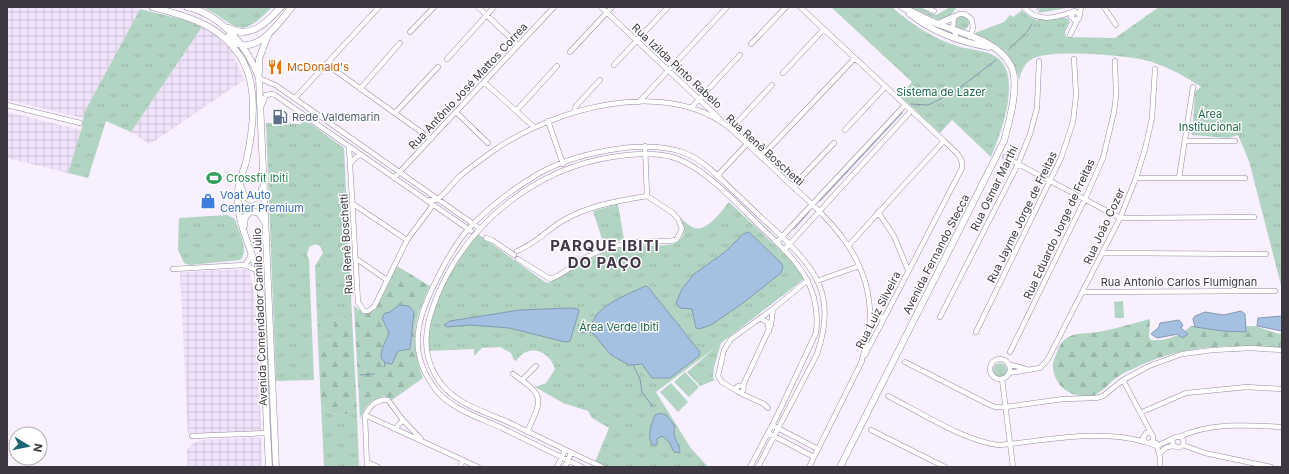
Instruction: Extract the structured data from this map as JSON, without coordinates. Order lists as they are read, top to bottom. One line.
{"streets":{"main road":["Avenida Fernando Stecca","Avenida Comendador Camilo Júlio"],"street":["Rua Izilda Pinto Rabelo","Rua Antônio José Mattos Correa","Rua Renê Boschetti","Rua Osmar Marthi","Rua Jayme Jorge de Freitas","Rua João Cozer","Rua Eduardo Jorge de Freitas","Rua Antonio Carlos Flumignan","Rua Luiz Silveira"]},"crossings":[["Rua Izilda Pinto Rabelo","Rua Renê Boschetti"],["Rua Renê Boschetti","Rua Luiz Silveira"],["Rua João Cozer","Rua Antonio Carlos Flumignan"]],"districts":["PARQUE IBITI DO PAÇO"],"parks":["Sistema de Lazer","Área Institucional","Área Verde Ibiti"],"places":{"restaurant":["McDonald's"],"fuel station":["Rede Valdemarin"],"sports":["Crossfit Ibiti"],"shop":["Voat Auto Center Premium"]},"north":"right"}
